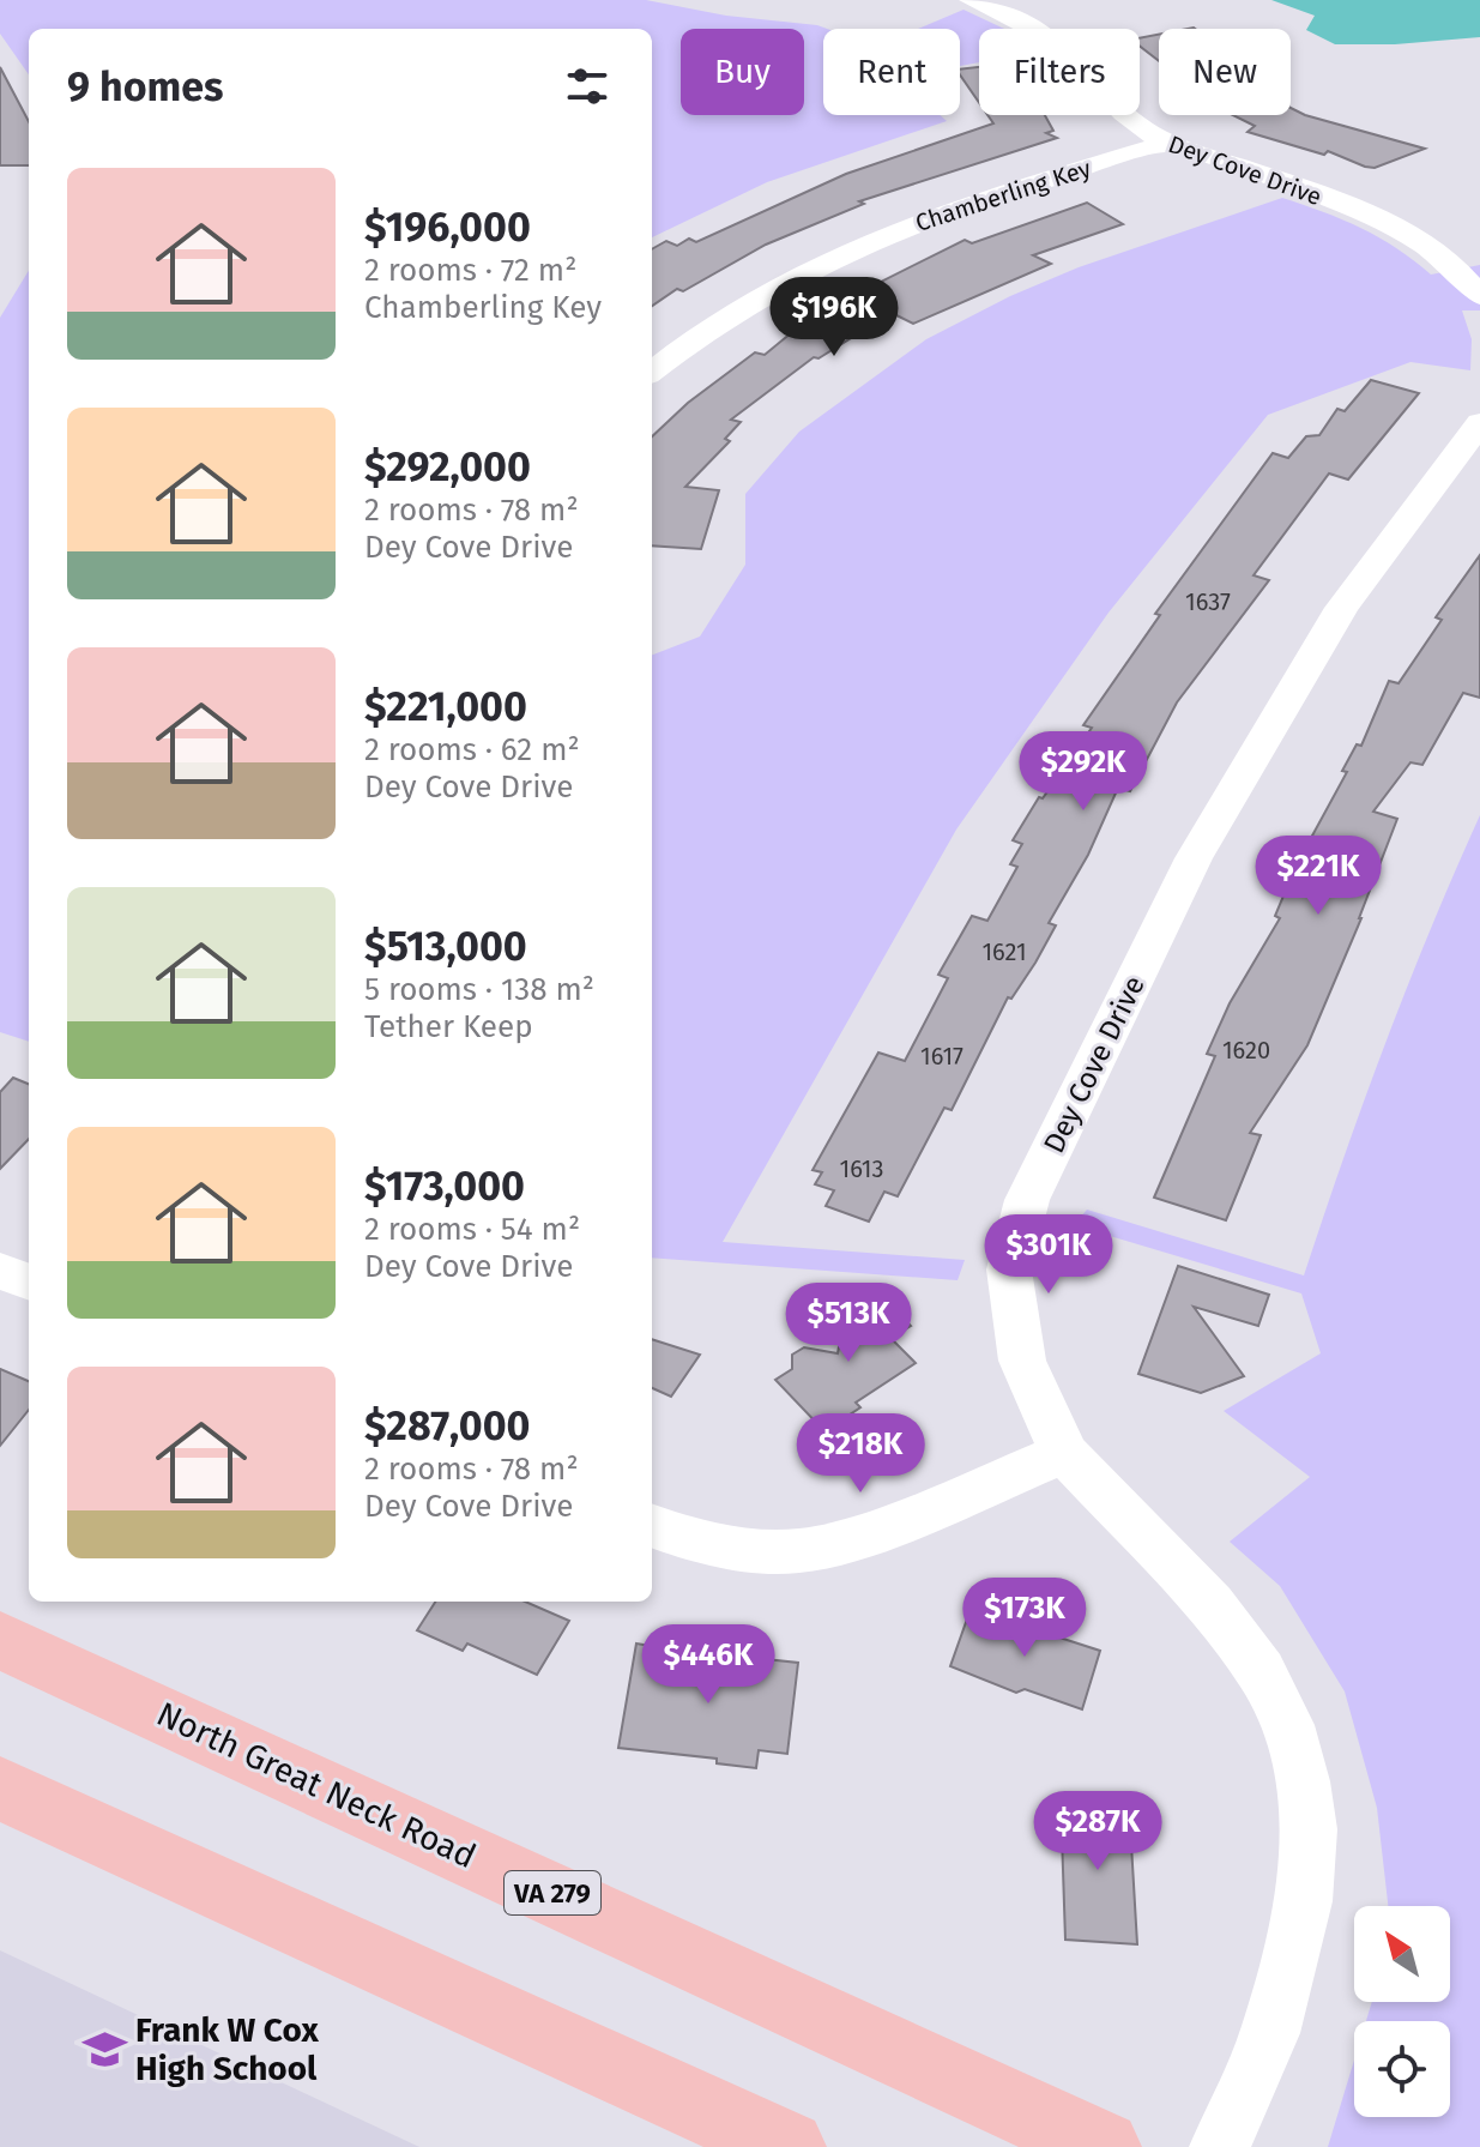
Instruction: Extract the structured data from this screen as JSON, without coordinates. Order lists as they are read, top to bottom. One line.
{"streets":{"main road":["North Great Neck Road","VA 279"],"street":["Dey Cove Drive","Chamberling Key"]},"crossings":[["Dey Cove Drive","Chamberling Key"]],"places":{"school or university":["Frank W Cox High School"]},"house_numbers":["1637","1621","1620","1617","1613"],"north":"top left","page":{"chip":["Buy","Rent","Filters","New"],"heading":"9 homes","list":[{"name":"$196,000","note":"2 rooms · 72 m² · Chamberling Key"},{"name":"$292,000","note":"2 rooms · 78 m² · Dey Cove Drive"},{"name":"$221,000","note":"2 rooms · 62 m² · Dey Cove Drive"},{"name":"$513,000","note":"5 rooms · 138 m² · Tether Keep"},{"name":"$173,000","note":"2 rooms · 54 m² · Dey Cove Drive"},{"name":"$287,000","note":"2 rooms · 78 m² · Dey Cove Drive"}],"price":["$196K","$292K","$221K","$301K","$513K","$218K","$173K","$446K","$287K"]}}
